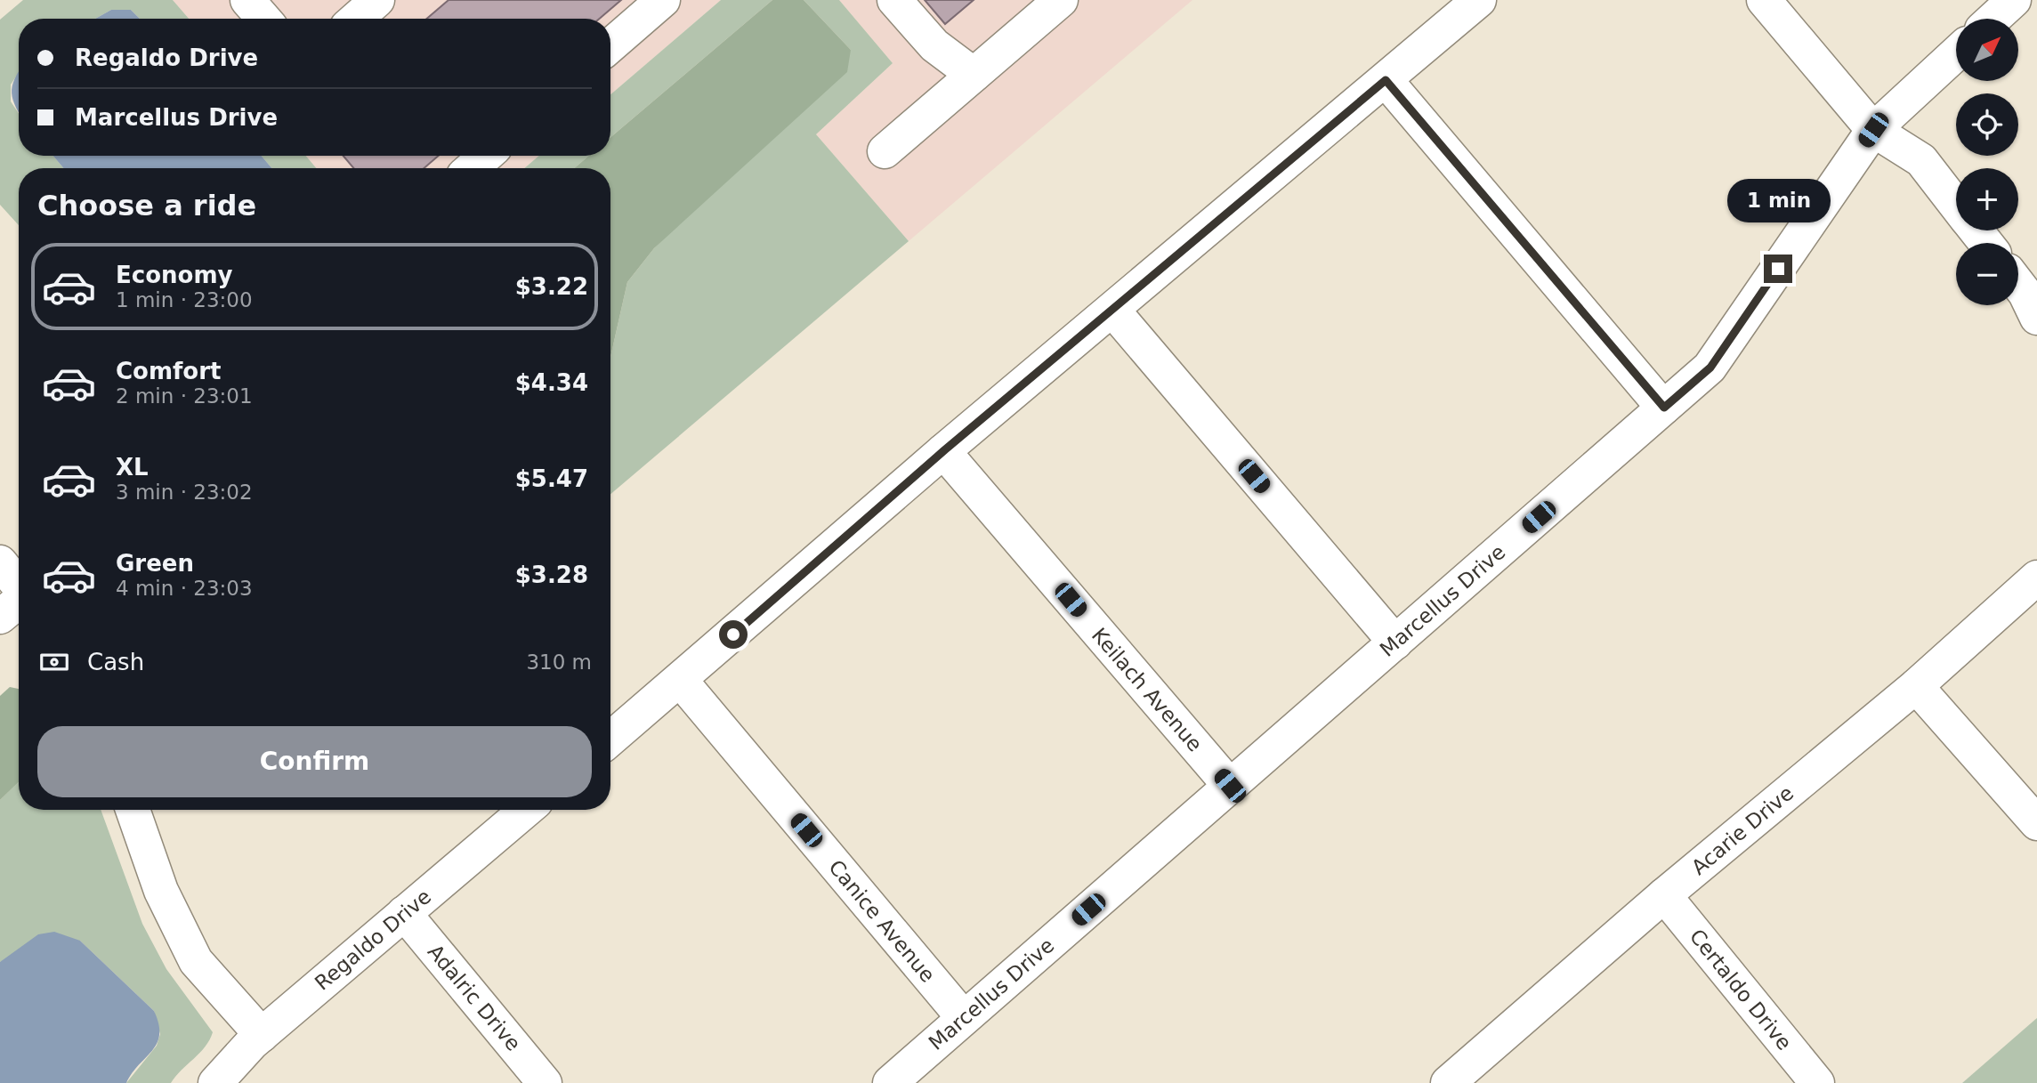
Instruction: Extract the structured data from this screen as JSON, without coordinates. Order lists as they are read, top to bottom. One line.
{"streets":{"street":["Marcellus Drive","Keilach Avenue","Acarie Drive","Canice Avenue","Regaldo Drive","Certaldo Drive","Adalric Drive"]},"crossings":[["Marcellus Drive","Keilach Avenue"],["Marcellus Drive","Canice Avenue"],["Acarie Drive","Certaldo Drive"],["Regaldo Drive","Adalric Drive"]],"north":"top right","page":{"map_buttons":["+","−"],"banner":["Regaldo Drive","Marcellus Drive"],"heading":"Choose a ride","bubble":"1 min","list":[{"name":"Economy","note":"1 min · 23:00","value":"$3.22"},{"name":"Comfort","note":"2 min · 23:01","value":"$4.34"},{"name":"XL","note":"3 min · 23:02","value":"$5.47"},{"name":"Green","note":"4 min · 23:03","value":"$3.28"}],"pay":["Cash","310 m"],"buttons":"Confirm"}}
